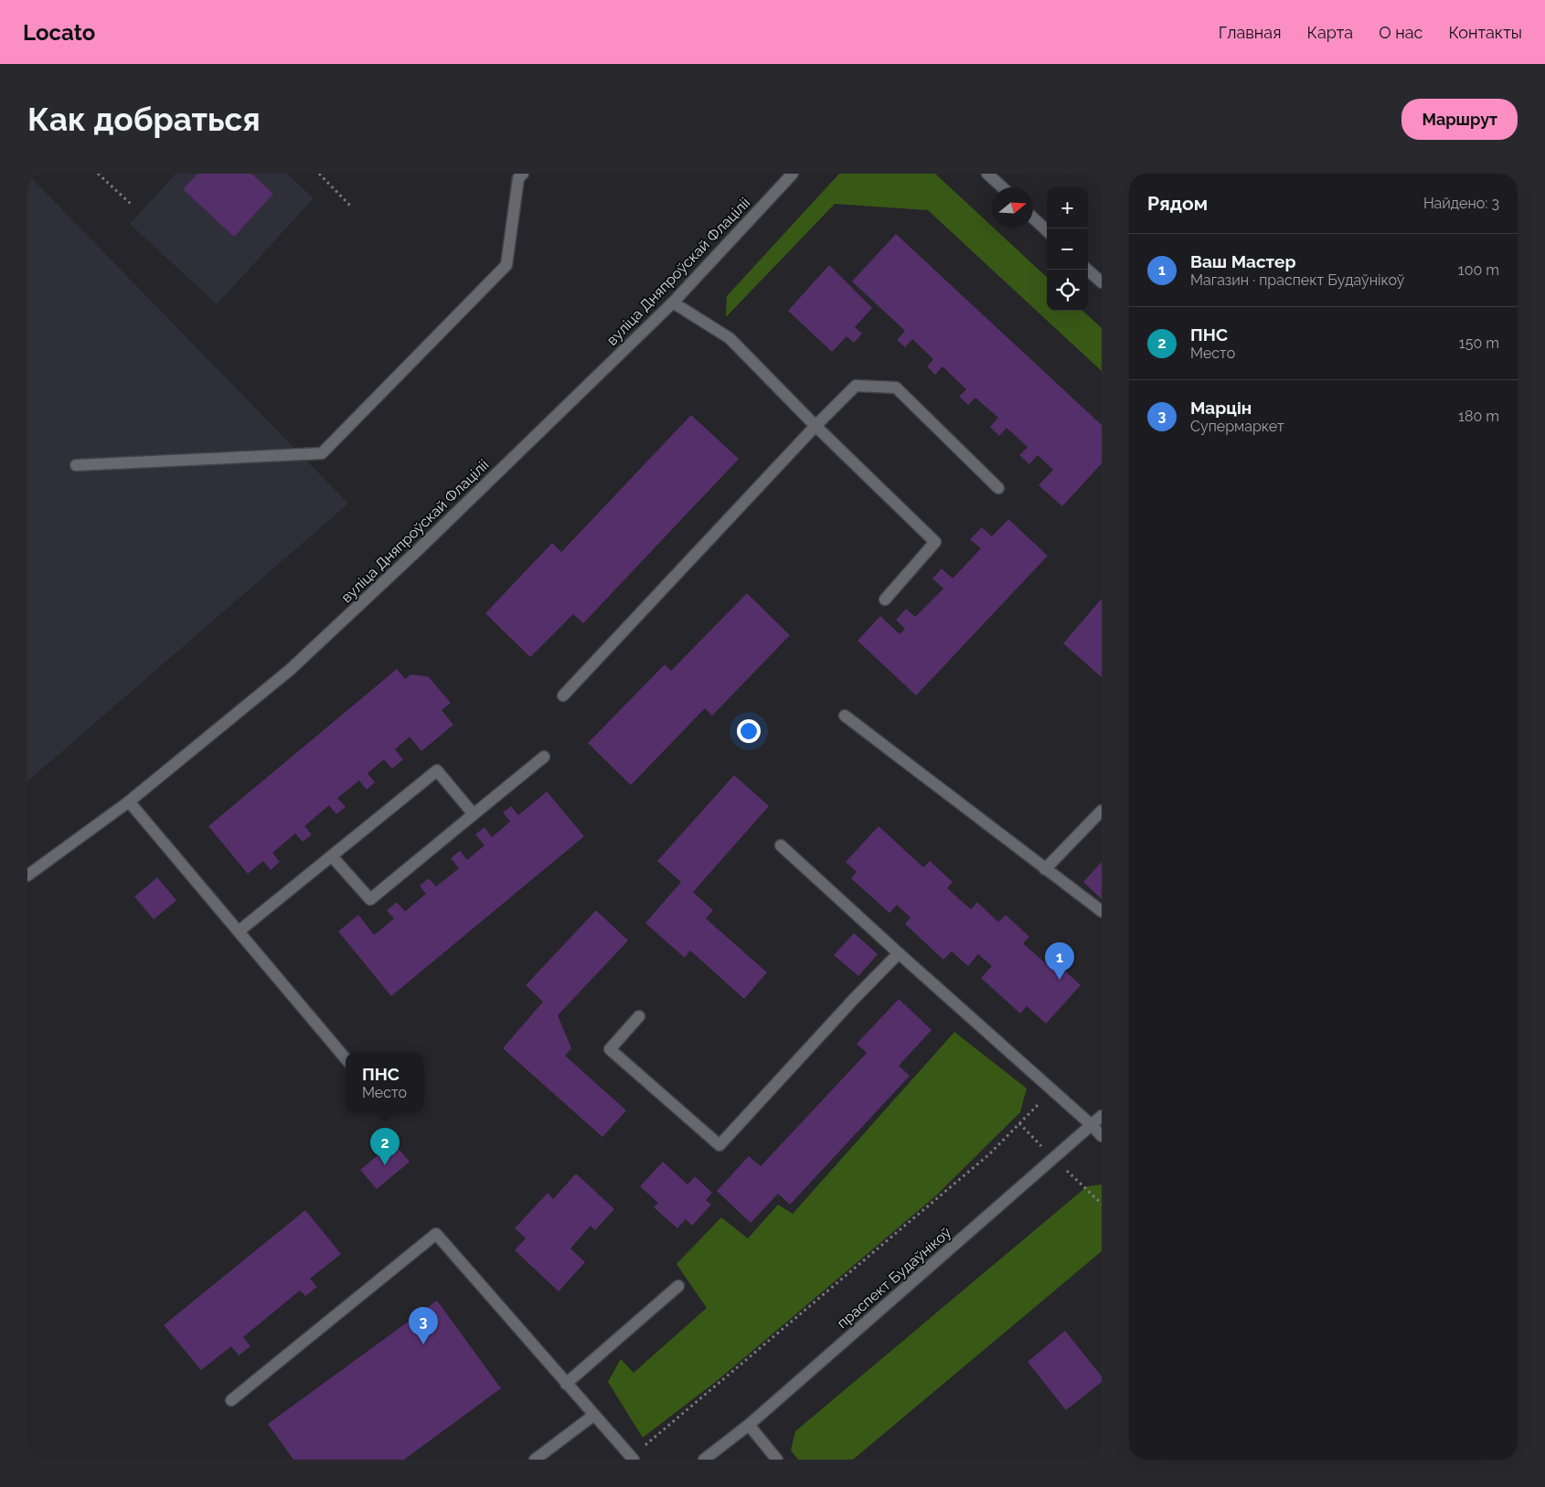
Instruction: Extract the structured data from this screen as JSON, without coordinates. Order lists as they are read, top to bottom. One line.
{"streets":{"street":["вуліца Дняпроўскай Флаціліі","праспект Будаўнікоў"]},"north":"right","page":{"header":"Locato","nav":["Главная","Карта","О нас","Контакты"],"buttons":"Маршрут","title":"Как добраться","heading":["Рядом","Найдено: 3"],"map_buttons":["+","−"],"list":[{"mark":"1","name":"Ваш Мастер","note":"Магазин · праспект Будаўнікоў","value":"100 m"},{"mark":"2","name":"ПНС","note":"Место","value":"150 m"},{"mark":"3","name":"Марцін","note":"Супермаркет","value":"180 m"}],"pins":["1","2","3"],"popup":["ПНС","Место"]}}
